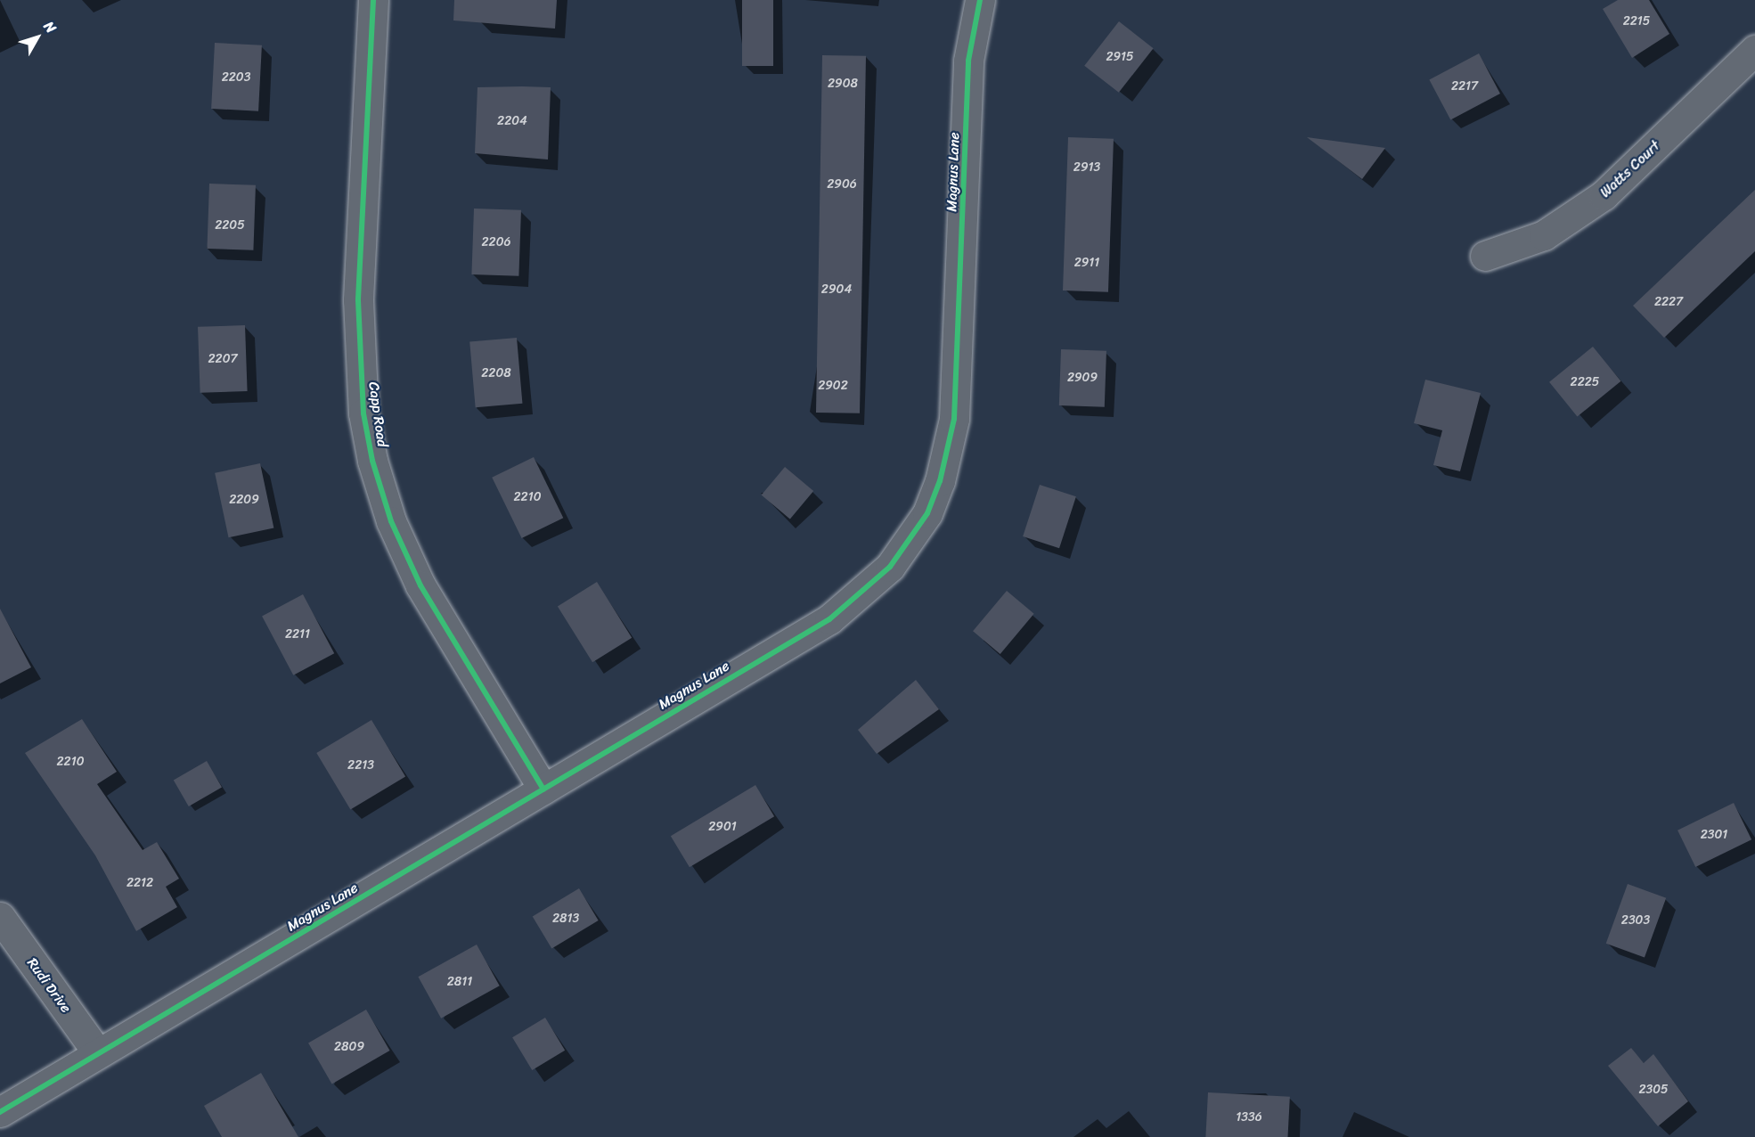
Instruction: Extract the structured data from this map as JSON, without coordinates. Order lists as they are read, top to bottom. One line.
{"streets":{"street":["Watts Court","Magnus Lane","Capp Road","Rudi Drive"]},"crossings":[["Magnus Lane","Capp Road"],["Magnus Lane","Rudi Drive"]],"house_numbers":["2215","2915","2203","2908","2217","2204","2913","2906","2205","2206","2911","2904","2227","2207","2208","2909","2225","2902","2210","2209","2211","2210","2213","2901","2301","2212","2813","2303","2811","2809","2305","1336"],"north":"top right"}
